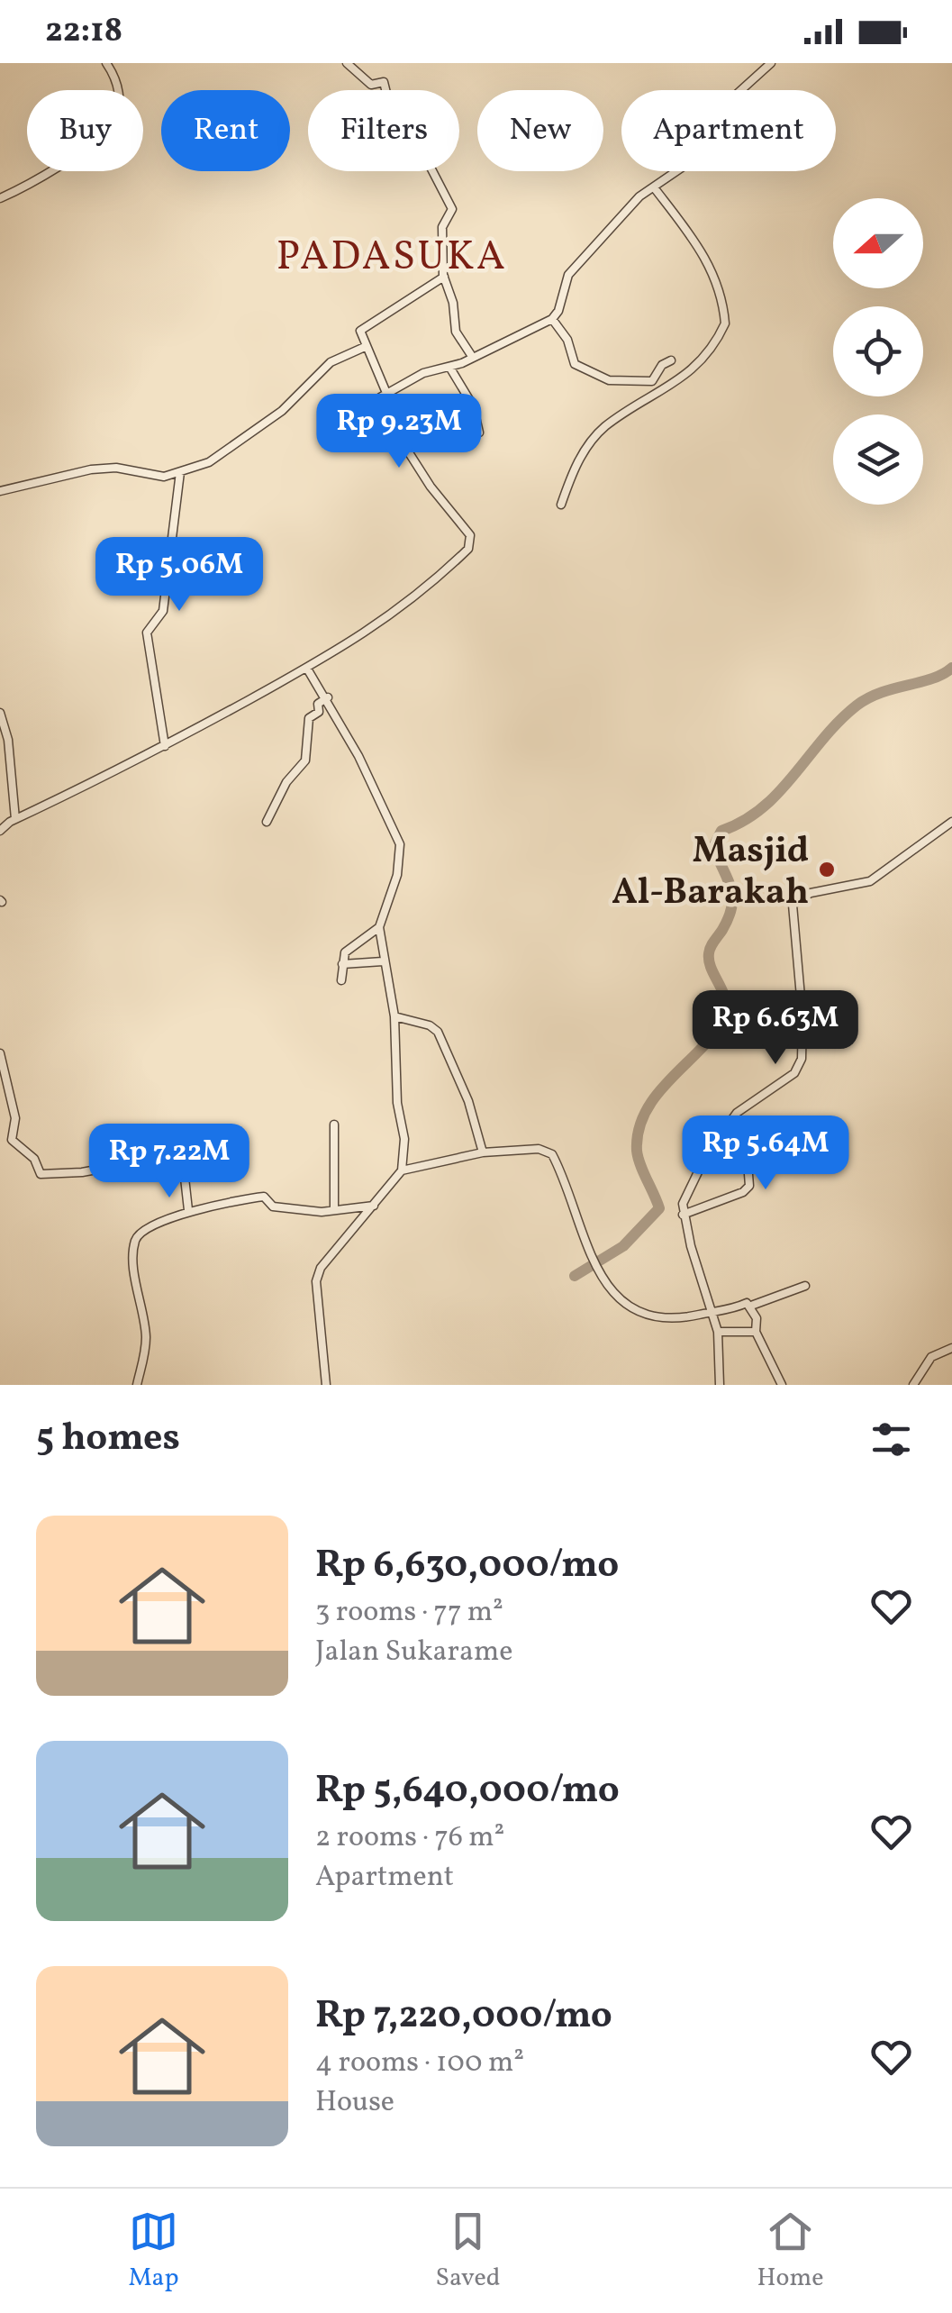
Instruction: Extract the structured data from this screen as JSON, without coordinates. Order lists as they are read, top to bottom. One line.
{"districts":["PADASUKA"],"places":["Masjid Al-Barakah"],"north":"left","page":{"status":"22:18","chip":["Buy","Rent","Filters","New","Apartment"],"price":["Rp 9.23M","Rp 5.06M","Rp 6.63M","Rp 5.64M","Rp 7.22M"],"heading":"5 homes","list":[{"name":"Rp 6,630,000/mo","note":"3 rooms · 77 m² · Jalan Sukarame"},{"name":"Rp 5,640,000/mo","note":"2 rooms · 76 m² · Apartment"},{"name":"Rp 7,220,000/mo","note":"4 rooms · 100 m² · House"}],"tabs":["Map","Saved","Home"]}}
